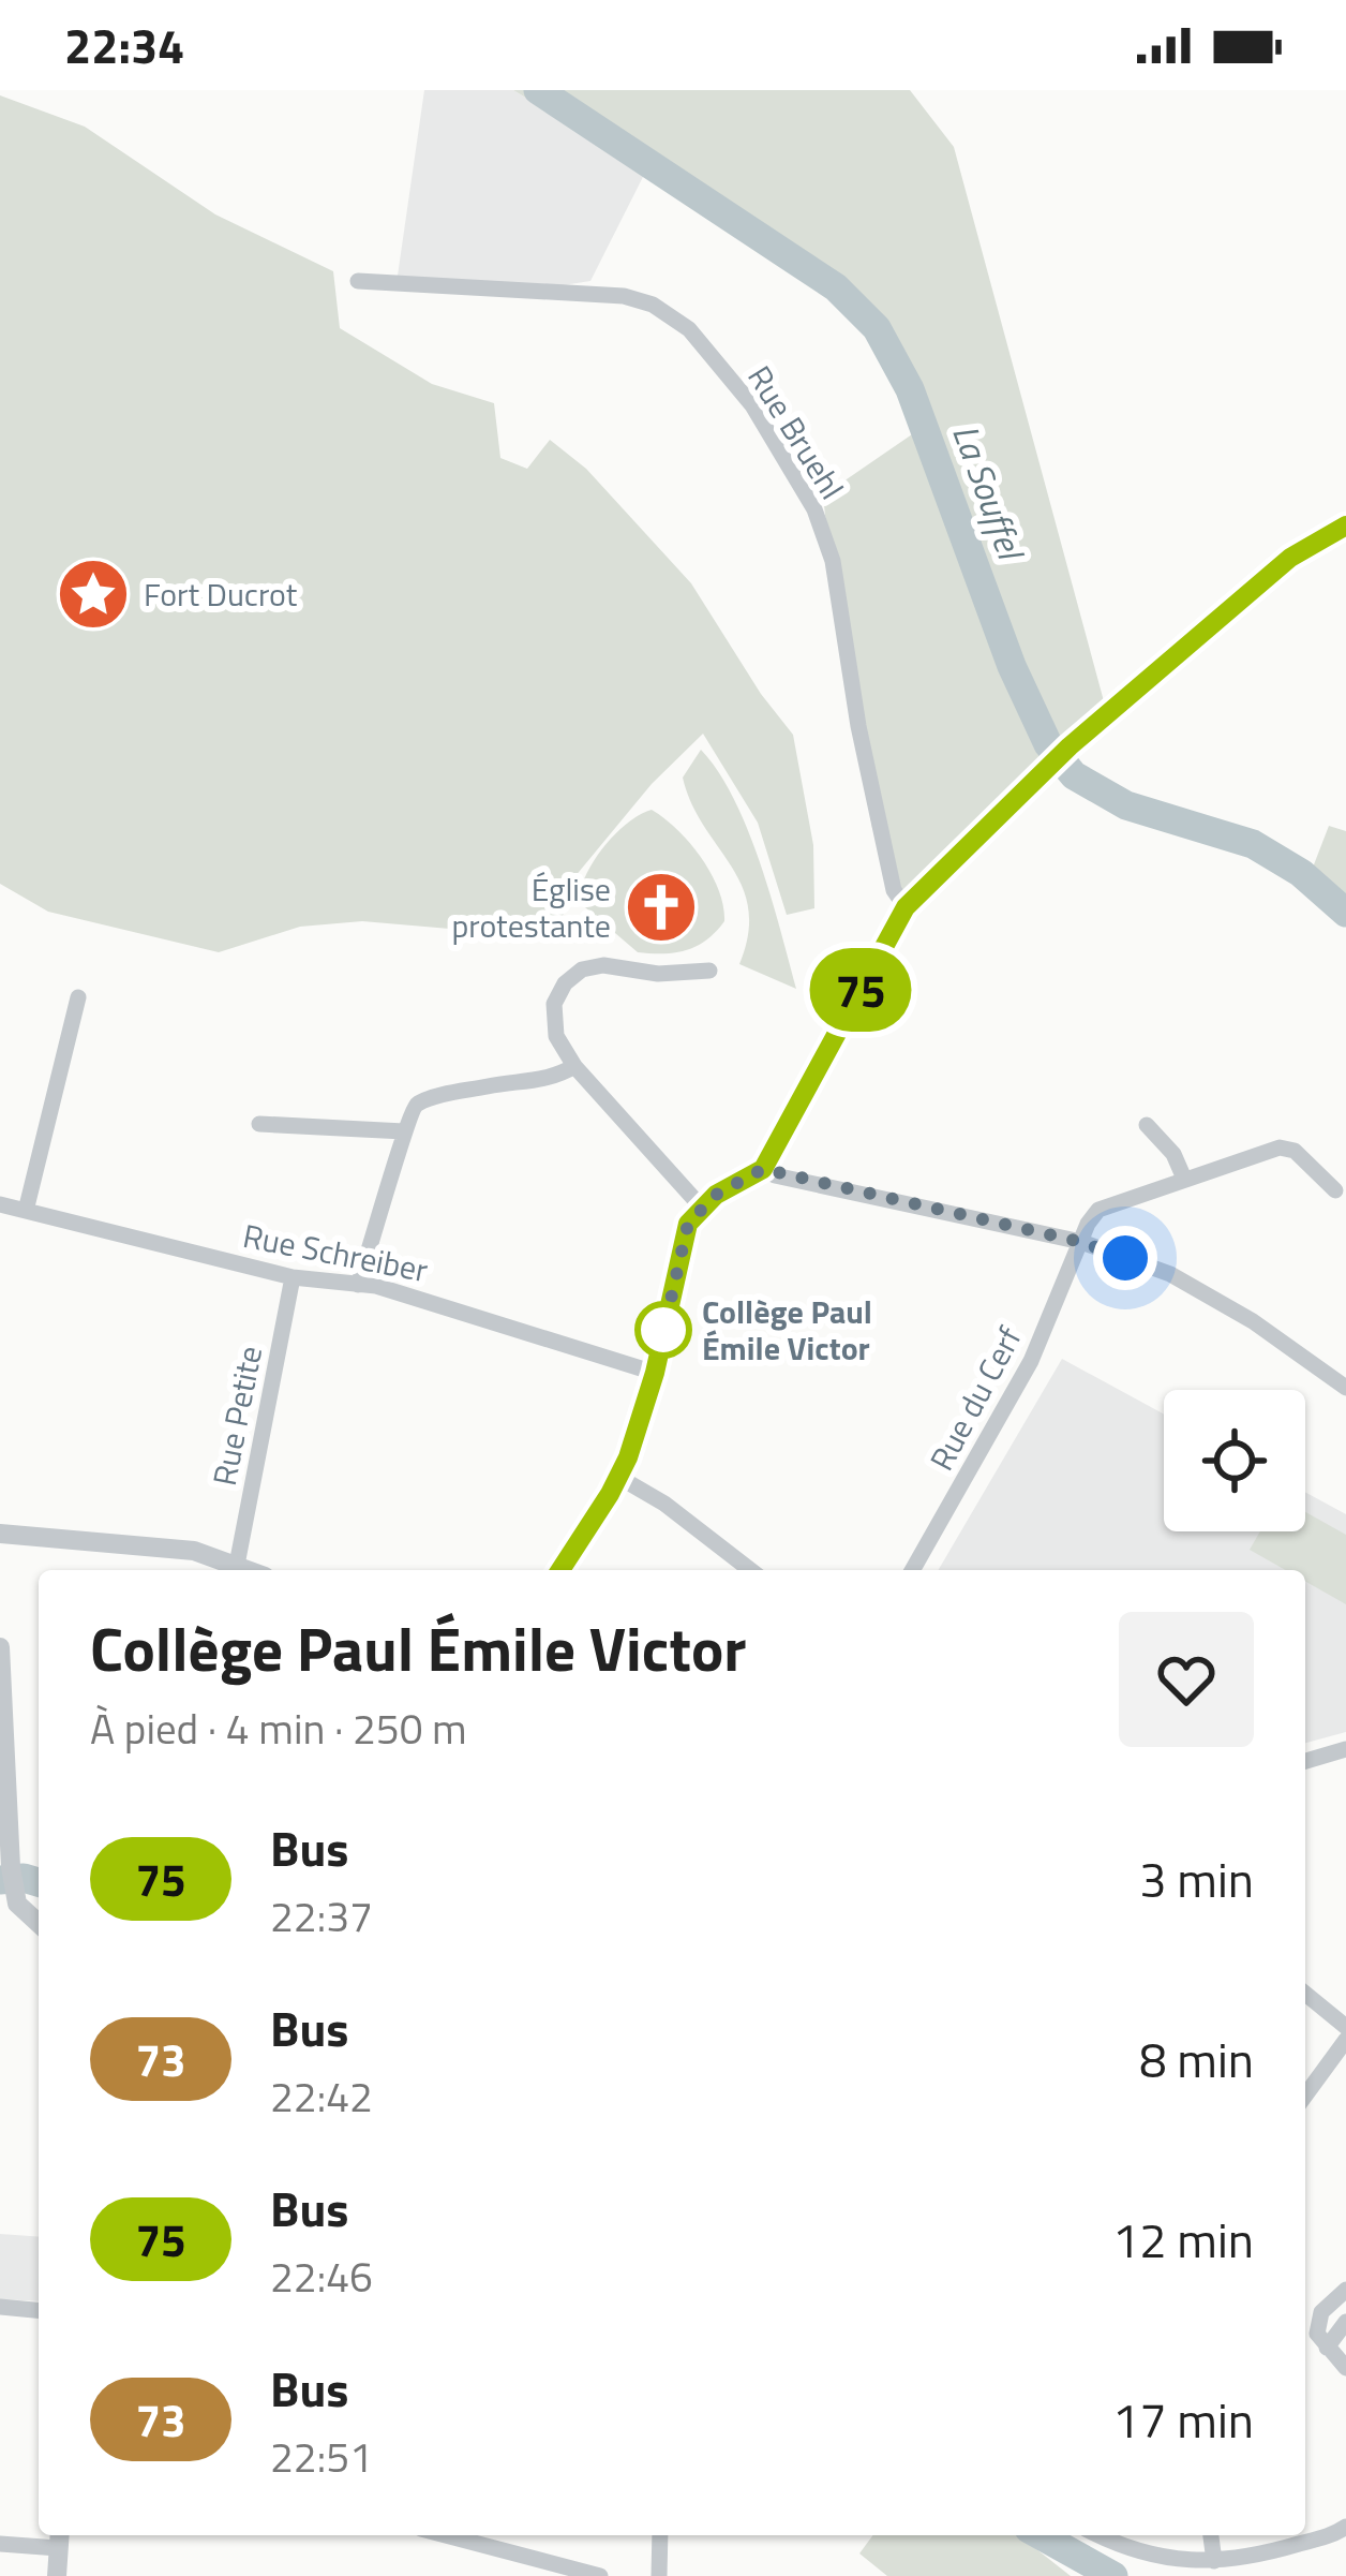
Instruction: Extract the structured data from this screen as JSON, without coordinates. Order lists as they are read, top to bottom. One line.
{"streets":{"street":["Rue Bruehl","Rue Schreiber","Rue du Cerf","Rue Petite"]},"crossings":[["Rue Schreiber","Rue Petite"]],"water":["La Souffel"],"places":{"place":["Fort Ducrot"],"church":["Église protestante"],"other":["Collège Paul Émile Victor"]},"lines":["bus line 75"],"page":{"status":"22:34","on_map":"75","heading":["Collège Paul Émile Victor","À pied · 4 min · 250 m"],"list":[{"mark":"75","name":"Bus","note":"22:37","value":"3 min"},{"mark":"73","name":"Bus","note":"22:42","value":"8 min"},{"mark":"75","name":"Bus","note":"22:46","value":"12 min"},{"mark":"73","name":"Bus","note":"22:51","value":"17 min"}]}}
